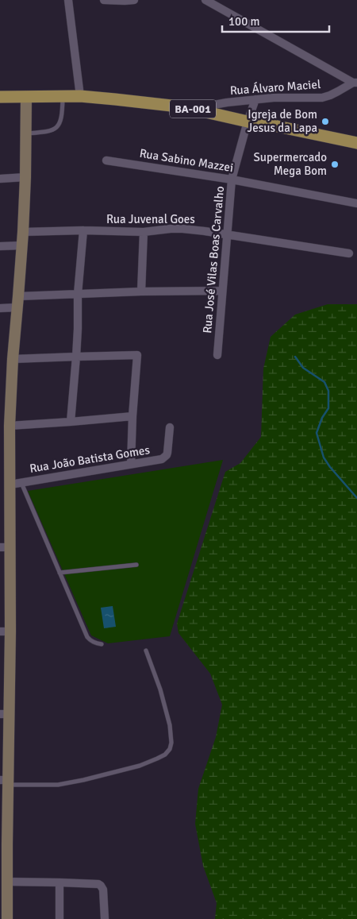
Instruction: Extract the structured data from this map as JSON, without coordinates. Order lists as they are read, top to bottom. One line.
{"streets":{"main road":["BA-001"],"street":["Rua Álvaro Maciel","Rua Sabino Mazzei","Rua Juvenal Goes","Rua José Vilas Boas Carvalho","Rua João Batista Gomes"]},"crossings":[["Rua Álvaro Maciel","BA-001"],["Rua Álvaro Maciel","Rua José Vilas Boas Carvalho"],["BA-001","Rua José Vilas Boas Carvalho"],["Rua Sabino Mazzei","Rua José Vilas Boas Carvalho"],["Rua Juvenal Goes","Rua José Vilas Boas Carvalho"]],"places":["Igreja de Bom Jesus da Lapa","Supermercado Mega Bom"],"scale_bar":"100 m"}
